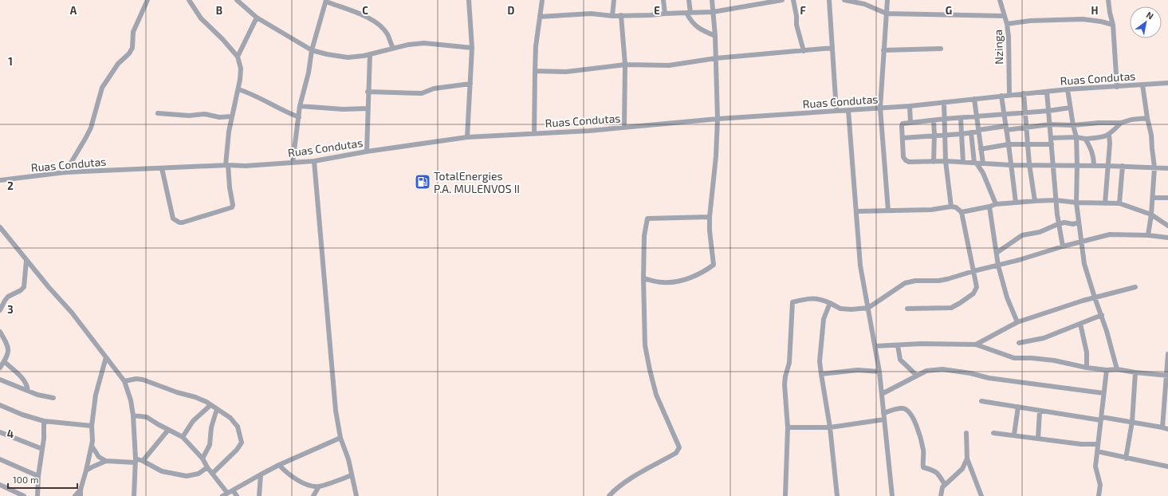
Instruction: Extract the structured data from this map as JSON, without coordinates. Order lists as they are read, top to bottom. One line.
{"streets":{"street":["Nzinga","Ruas Condutas"]},"crossings":[["Nzinga","Ruas Condutas"]],"places":{"fuel station":["TotalEnergies P.A. MULENVOS II"]},"scale_bar":"100 m","north":"top right","grid":{"columns":["A","B","C","D","E","F","G","H"],"rows":["1","2","3","4"]}}
